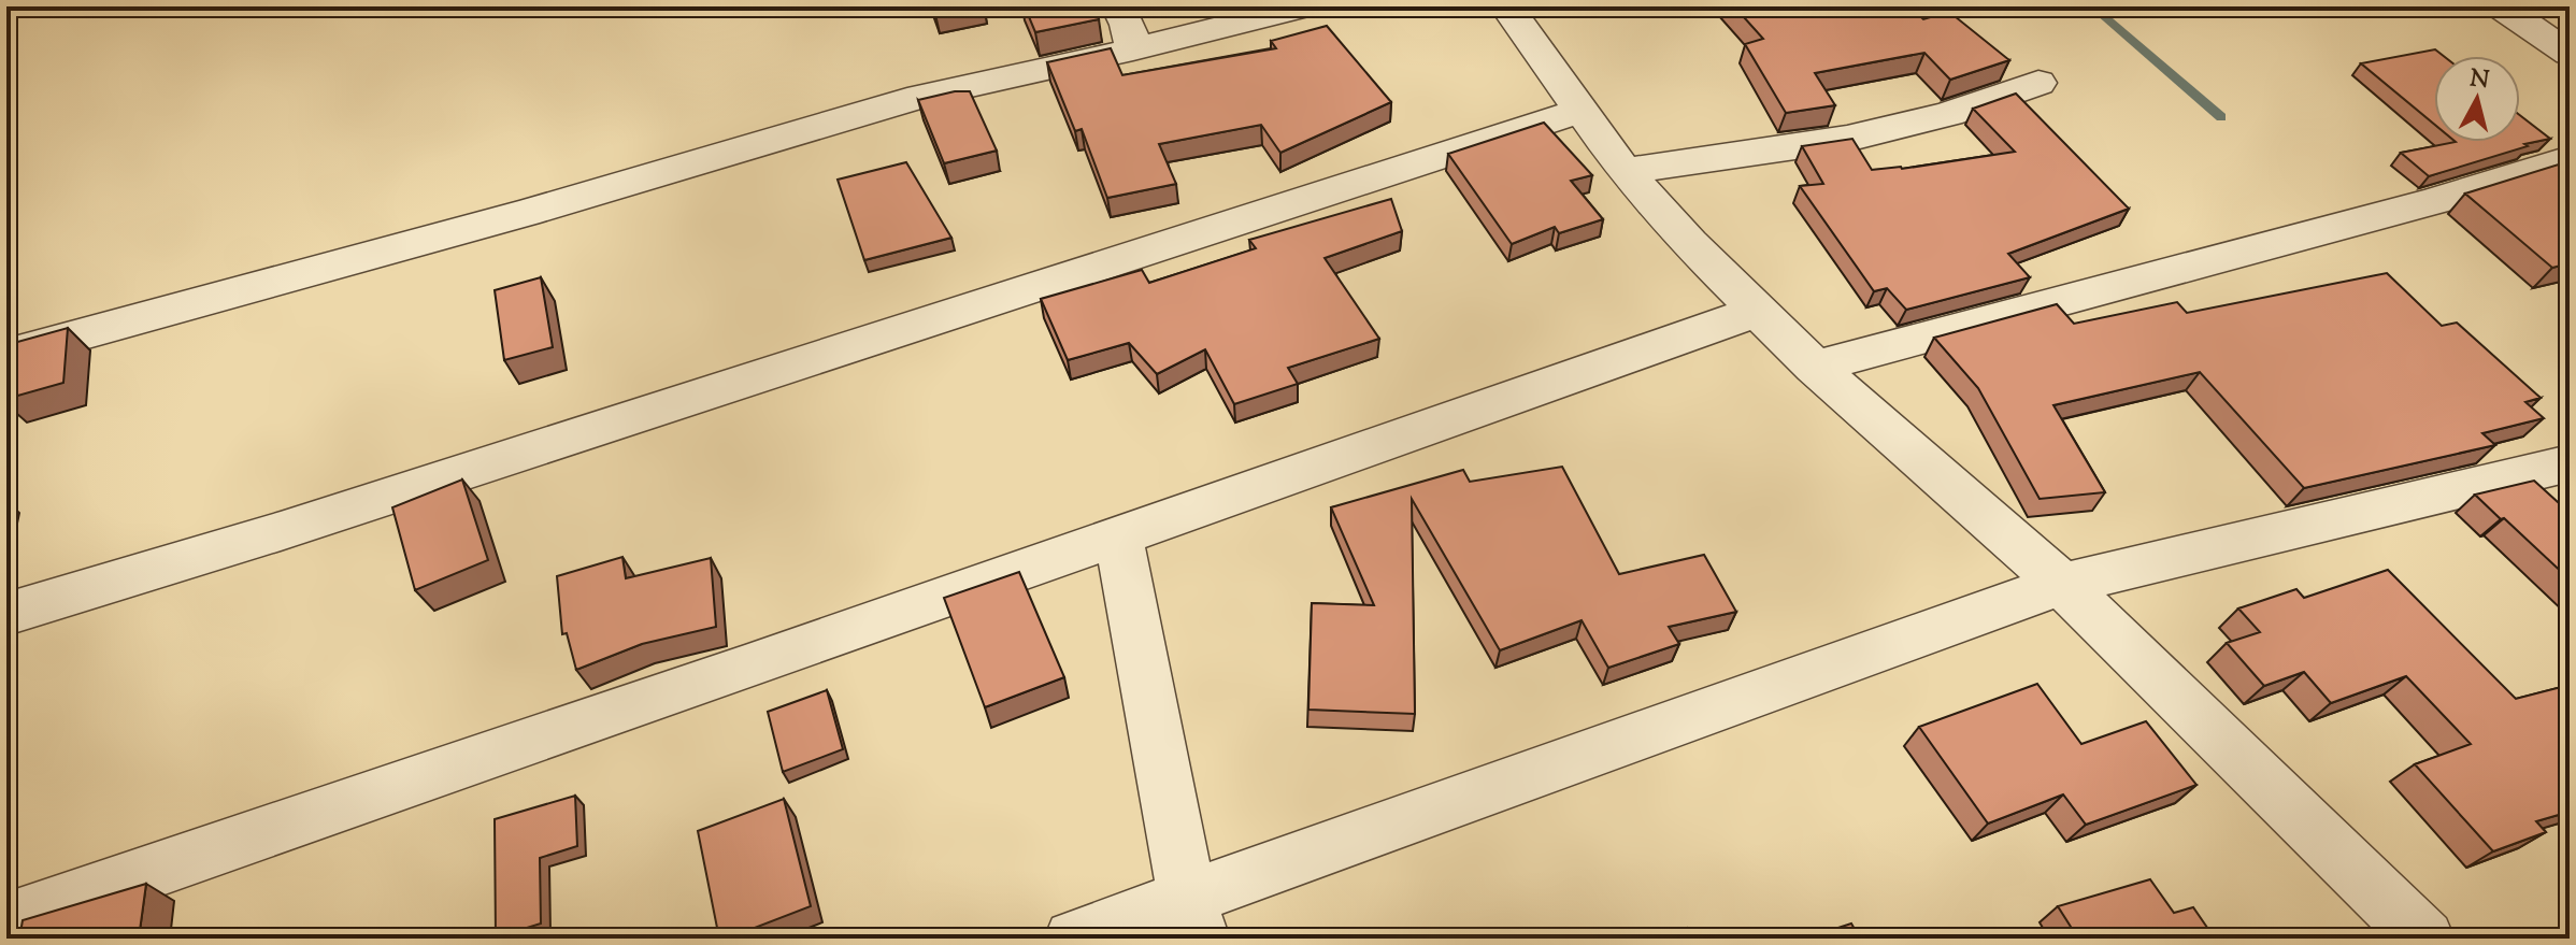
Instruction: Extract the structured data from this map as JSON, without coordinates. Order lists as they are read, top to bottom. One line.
{"north":"top"}
